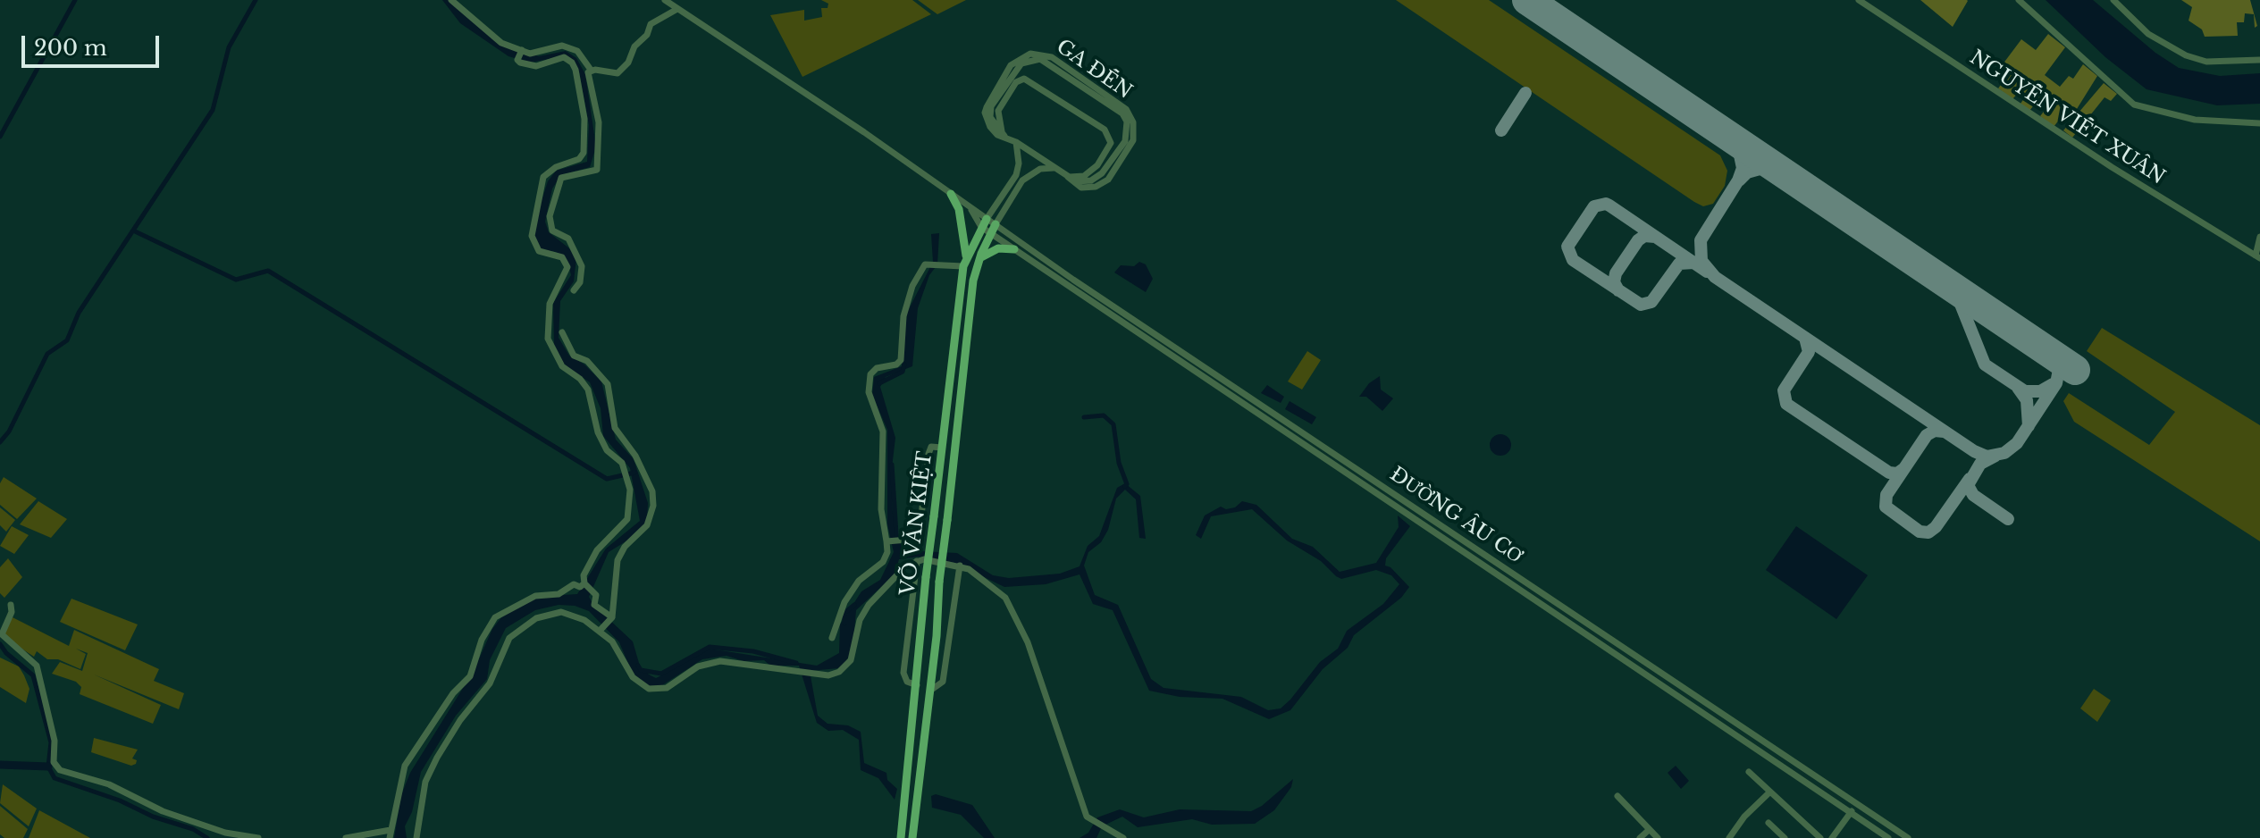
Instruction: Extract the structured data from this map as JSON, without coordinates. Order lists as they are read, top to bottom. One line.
{"streets":{"main road":["VÕ VĂN KIỆT"],"street":["NGUYỄN VIẾT XUÂN","ĐƯỜNG ÂU CƠ"]},"crossings":[["ĐƯỜNG ÂU CƠ","VÕ VĂN KIỆT"]],"scale_bar":"200 m"}
